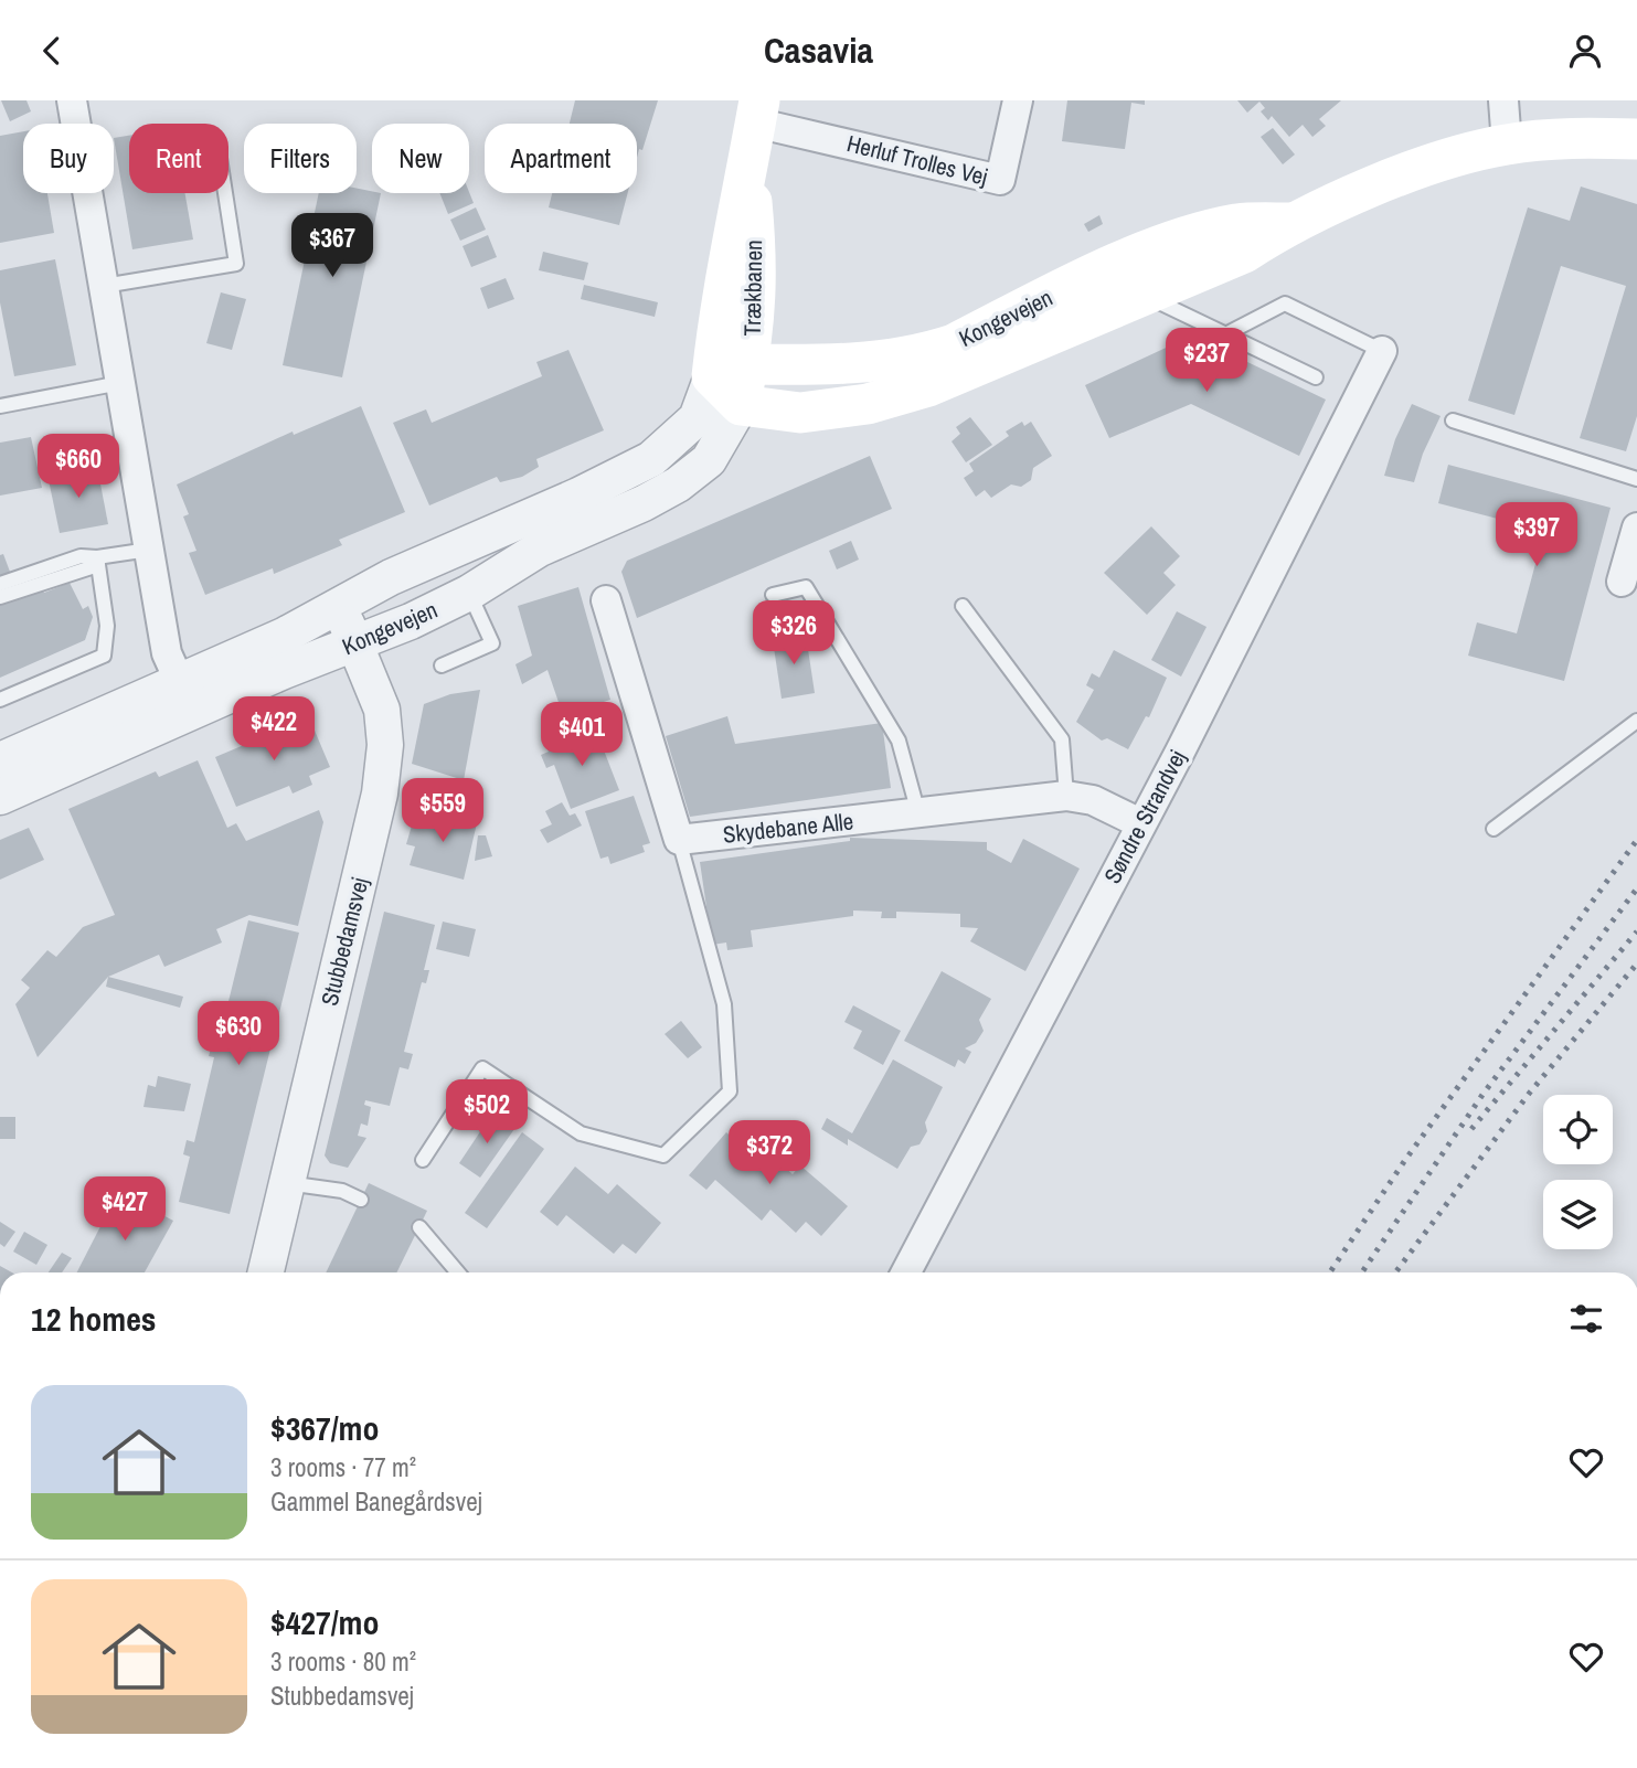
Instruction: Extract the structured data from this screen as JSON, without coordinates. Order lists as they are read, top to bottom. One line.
{"streets":{"main road":["Trækbanen","Kongevejen"],"street":["Herluf Trolles Vej","Søndre Strandvej","Skydebane Alle","Stubbedamsvej"]},"crossings":[["Herluf Trolles Vej","Trækbanen"],["Trækbanen","Kongevejen"],["Kongevejen","Stubbedamsvej"],["Søndre Strandvej","Skydebane Alle"]],"page":{"header":"Casavia","chip":["Buy","Rent","Filters","New","Apartment"],"price":["$367","$237","$660","$397","$326","$422","$401","$559","$630","$502","$372","$427"],"heading":"12 homes","list":[{"name":"$367/mo","note":"3 rooms · 77 m² · Gammel Banegårdsvej"},{"name":"$427/mo","note":"3 rooms · 80 m² · Stubbedamsvej"}]}}
